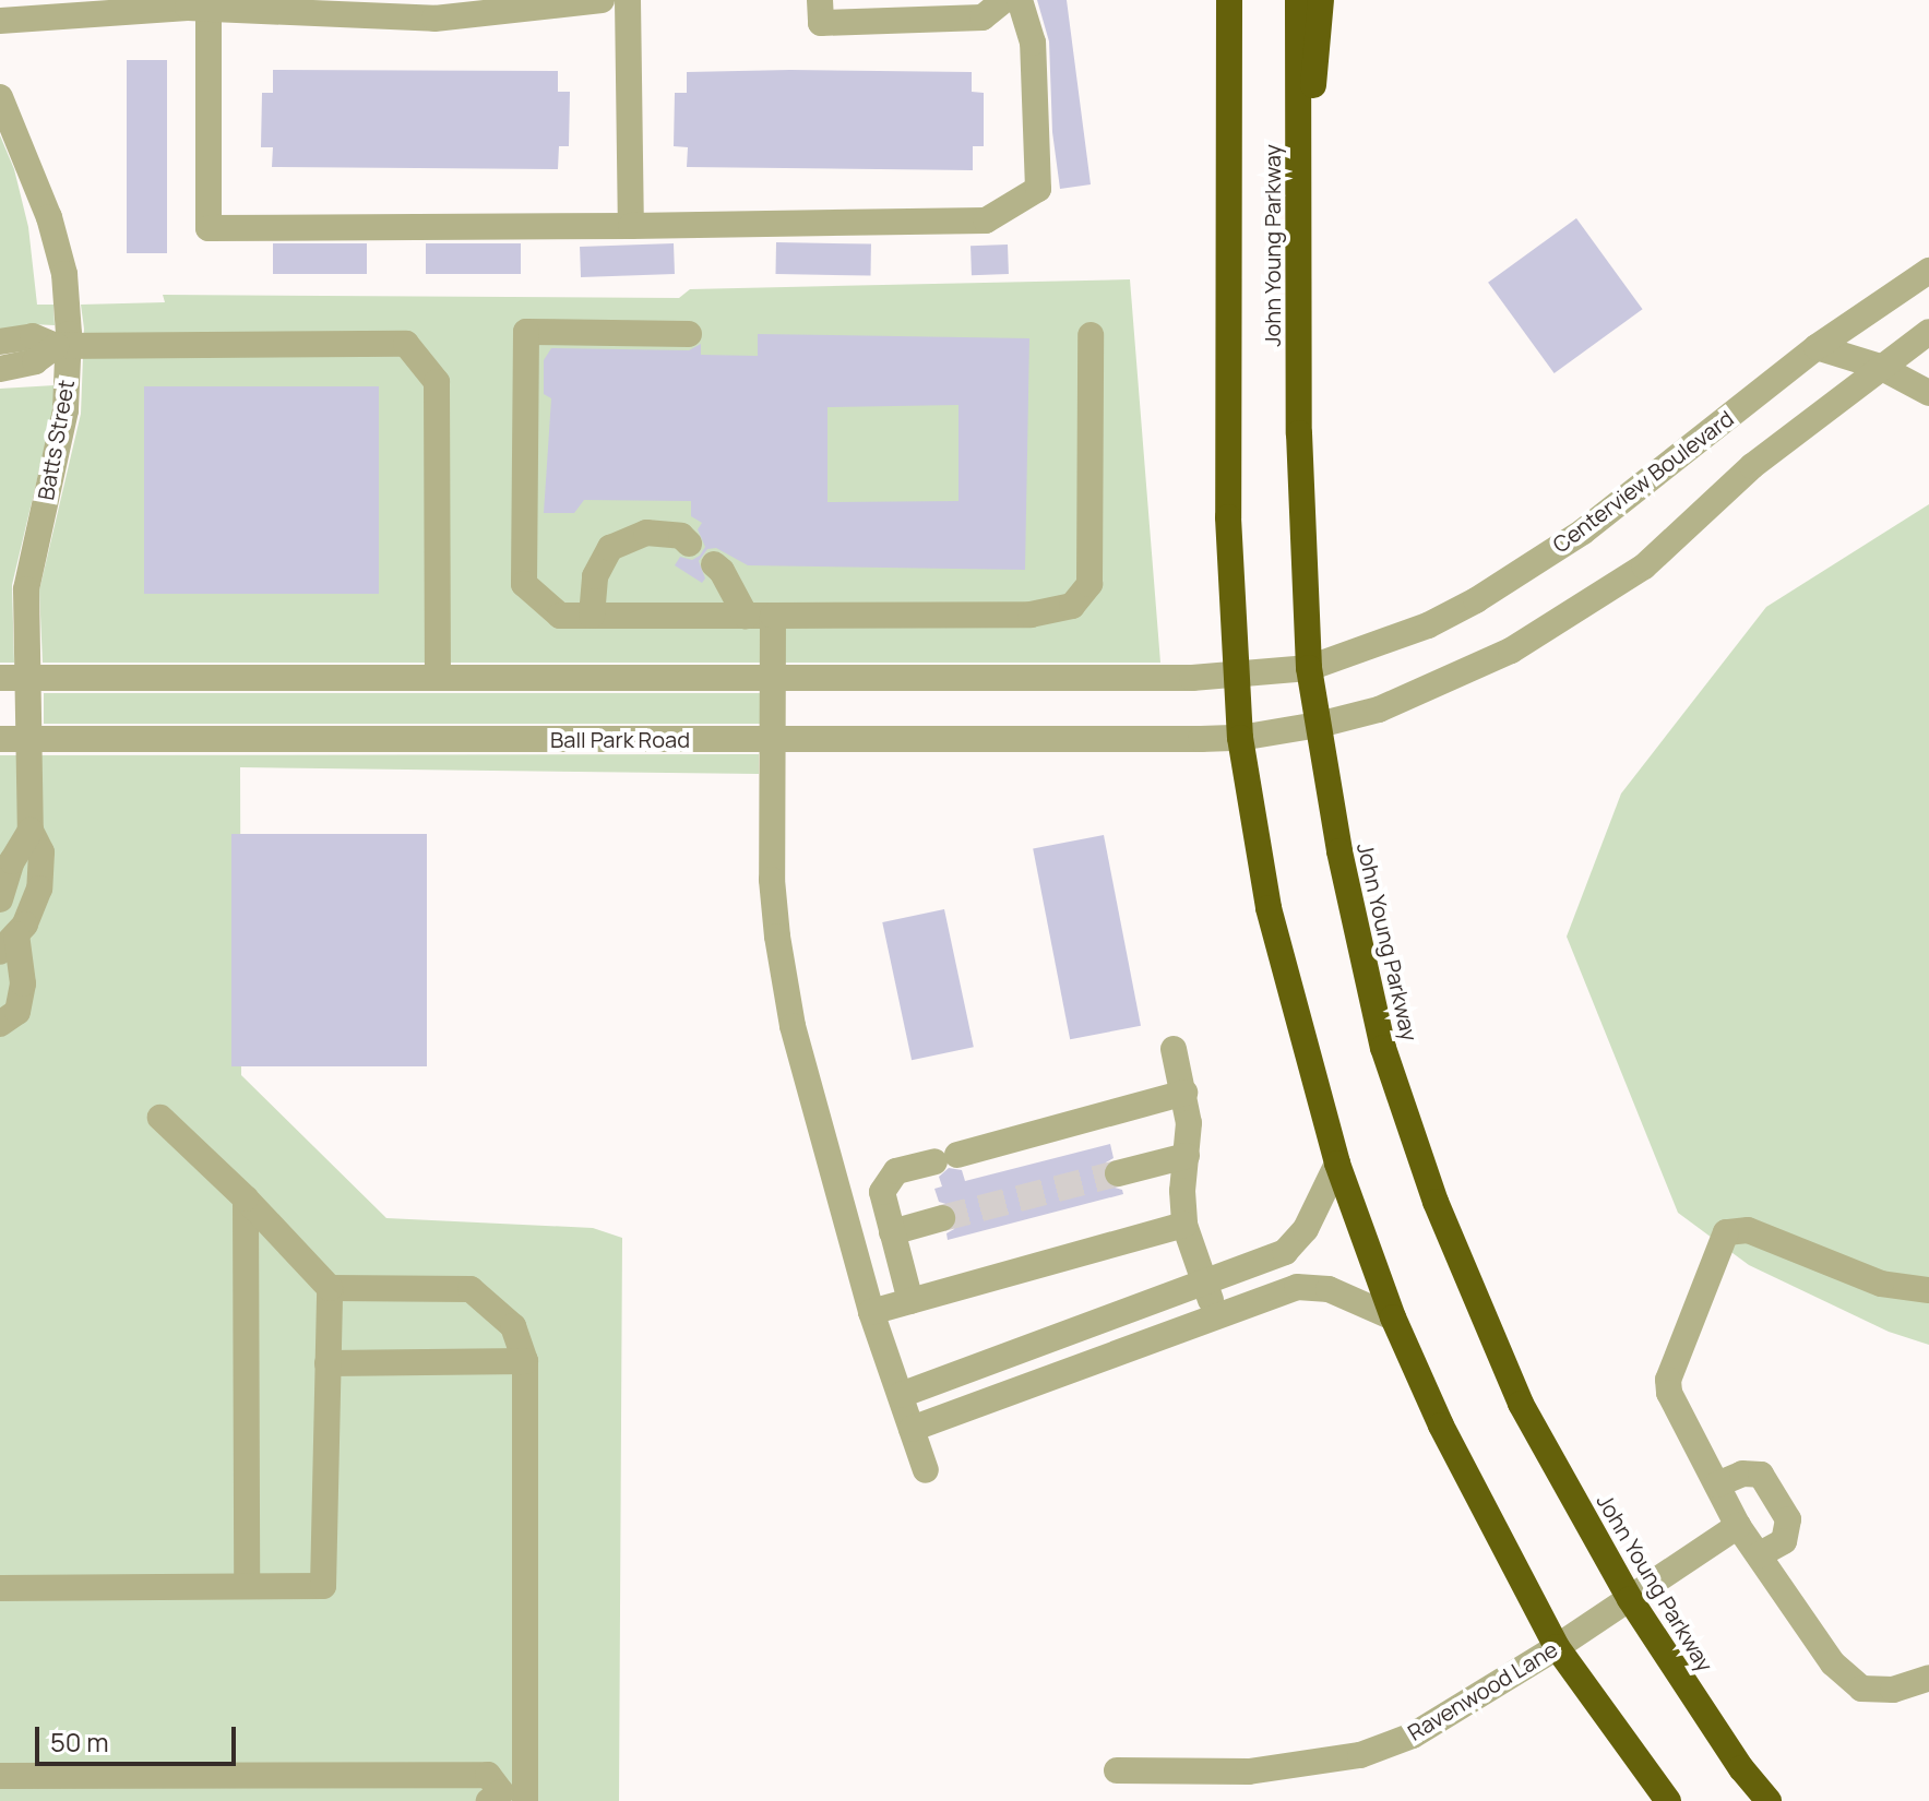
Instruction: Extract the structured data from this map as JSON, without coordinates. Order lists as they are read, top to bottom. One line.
{"streets":{"highway":["John Young Parkway"],"street":["Batts Street","Centerview Boulevard","Ball Park Road","Ravenwood Lane"]},"crossings":[["John Young Parkway","Centerview Boulevard"],["John Young Parkway","Ball Park Road"],["John Young Parkway","Ravenwood Lane"],["Batts Street","Ball Park Road"]],"scale_bar":"50 m"}
